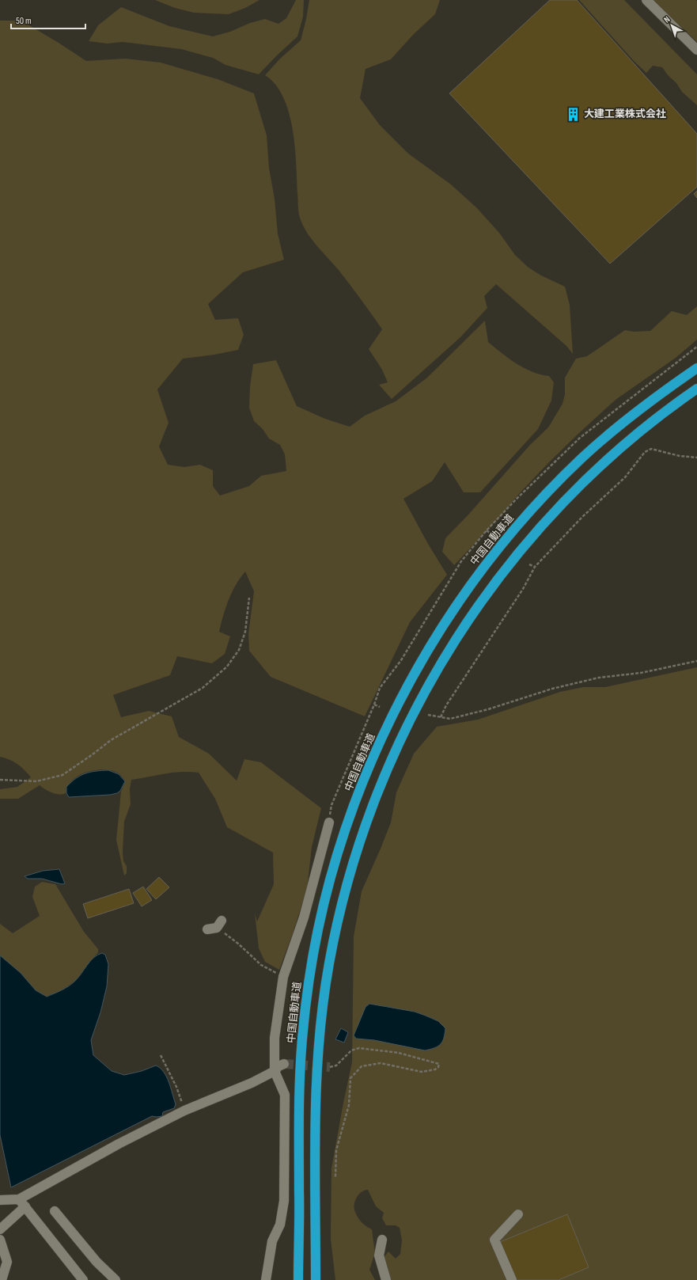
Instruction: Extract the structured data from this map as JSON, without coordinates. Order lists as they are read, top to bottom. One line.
{"streets":{"highway":["中国自動車道"]},"places":{"building":["大建工業株式会社"]},"scale_bar":"50 m","north":"top left"}
